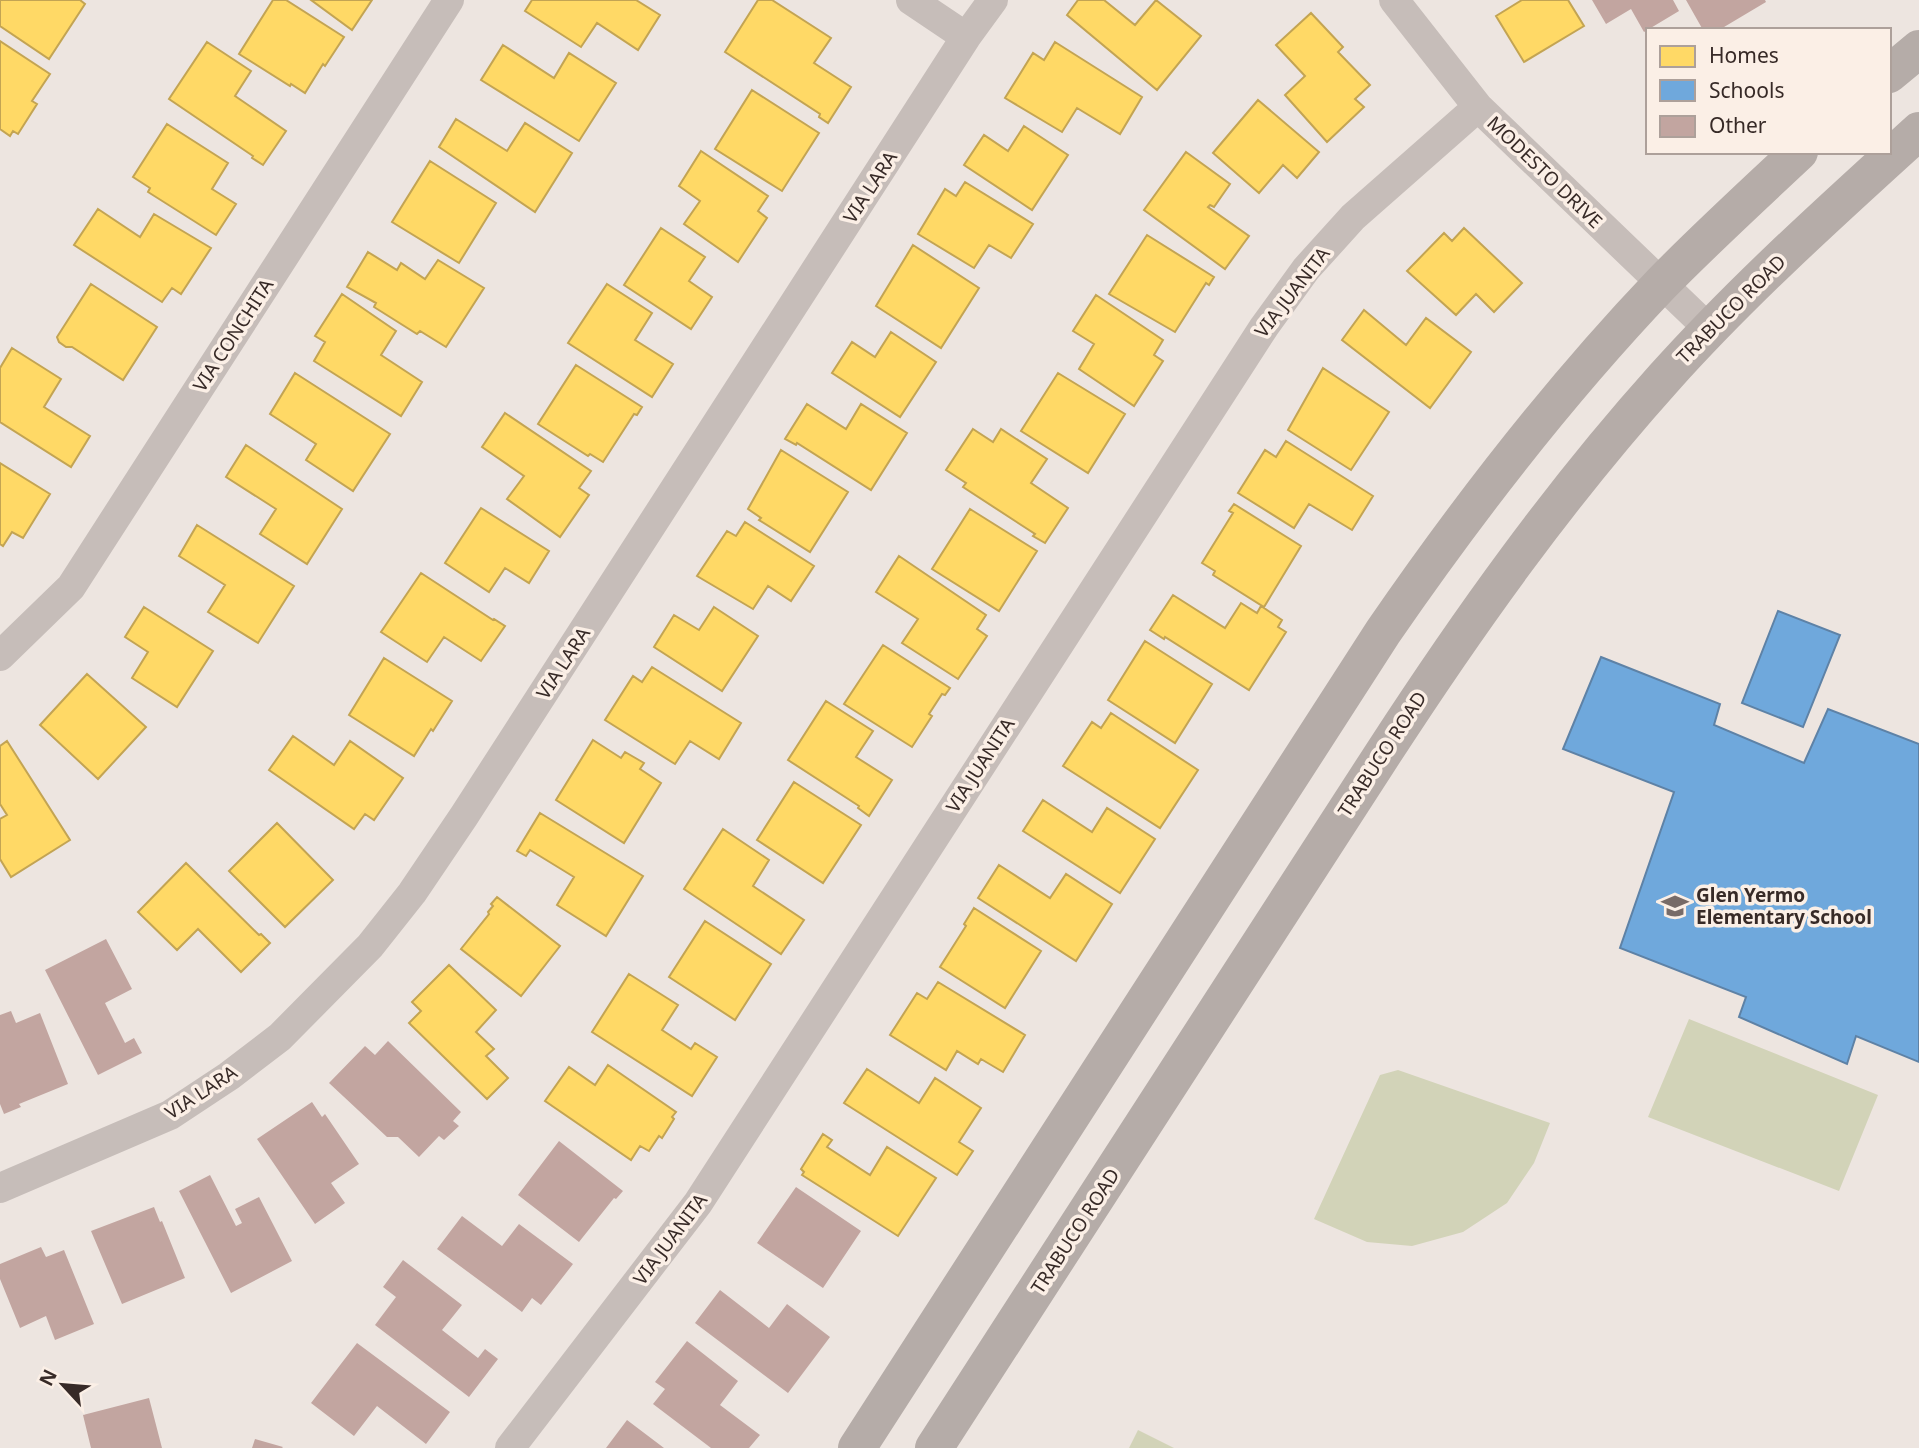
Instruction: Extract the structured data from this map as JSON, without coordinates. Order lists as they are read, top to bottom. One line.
{"streets":{"main road":["TRABUCO ROAD"],"street":["MODESTO DRIVE","VIA LARA","VIA JUANITA","VIA CONCHITA"]},"crossings":[["MODESTO DRIVE","VIA JUANITA"],["MODESTO DRIVE","TRABUCO ROAD"]],"places":{"school or university":["Glen Yermo Elementary School"]},"legend":["Homes","Schools","Other"],"north":"top left"}
